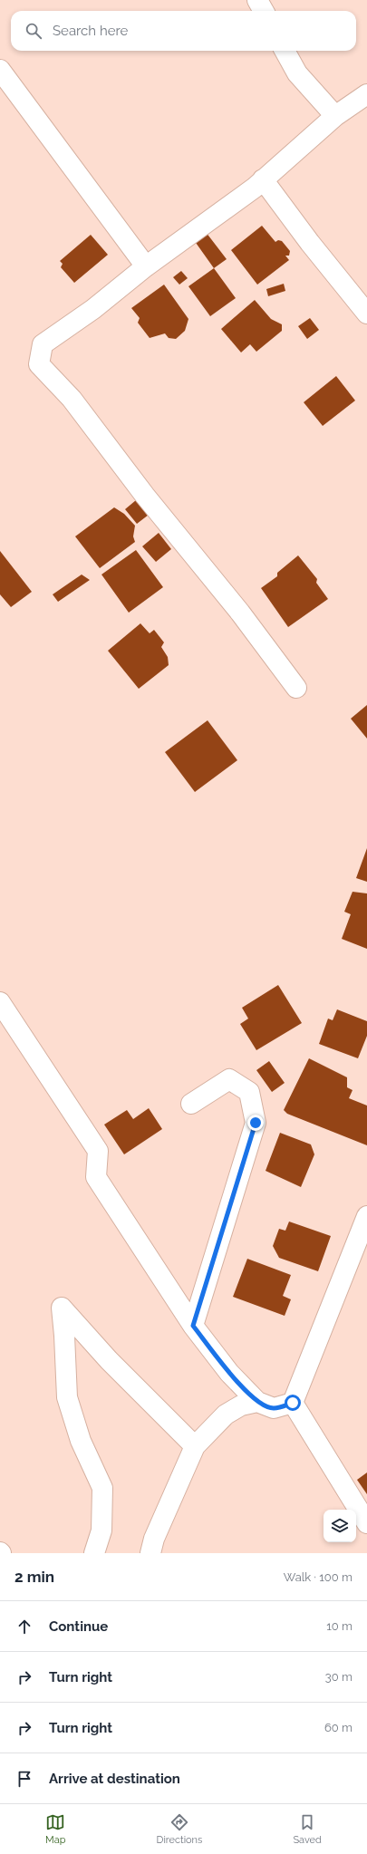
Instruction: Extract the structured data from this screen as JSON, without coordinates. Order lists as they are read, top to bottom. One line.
{"page":{"search":"Search here","heading":["2 min","Walk · 100 m"],"list":[["Continue","10 m"],["Turn right","30 m"],["Turn right","60 m"],"Arrive at destination"],"nav":["Map","Directions","Saved"]}}
